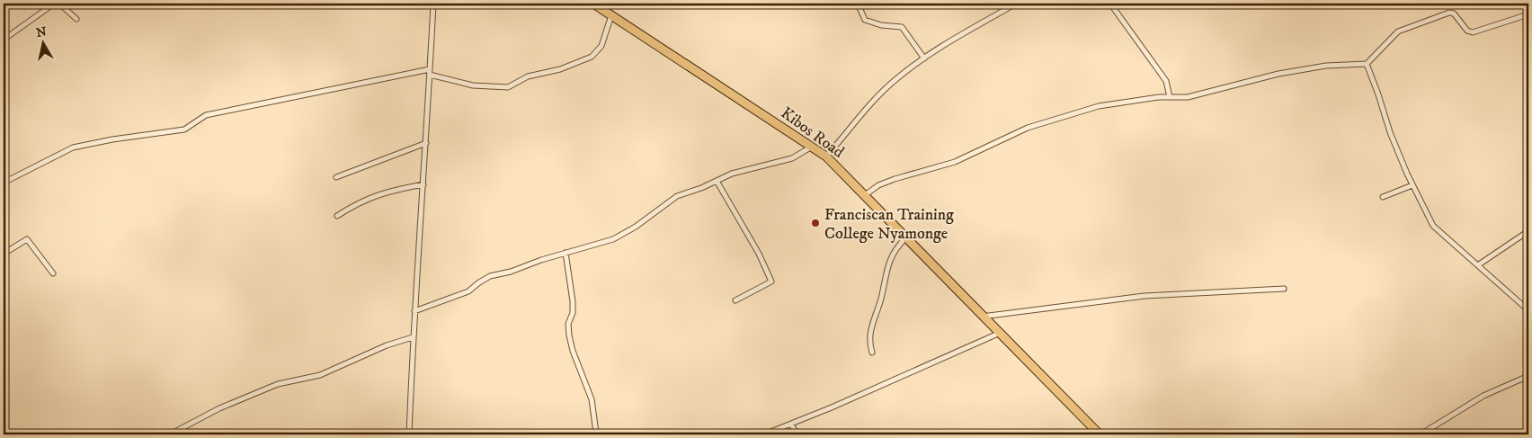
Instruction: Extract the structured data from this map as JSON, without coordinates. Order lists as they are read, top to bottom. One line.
{"streets":{"main road":["Kibos Road"]},"places":["Franciscan Training College Nyamonge"],"north":"top"}
